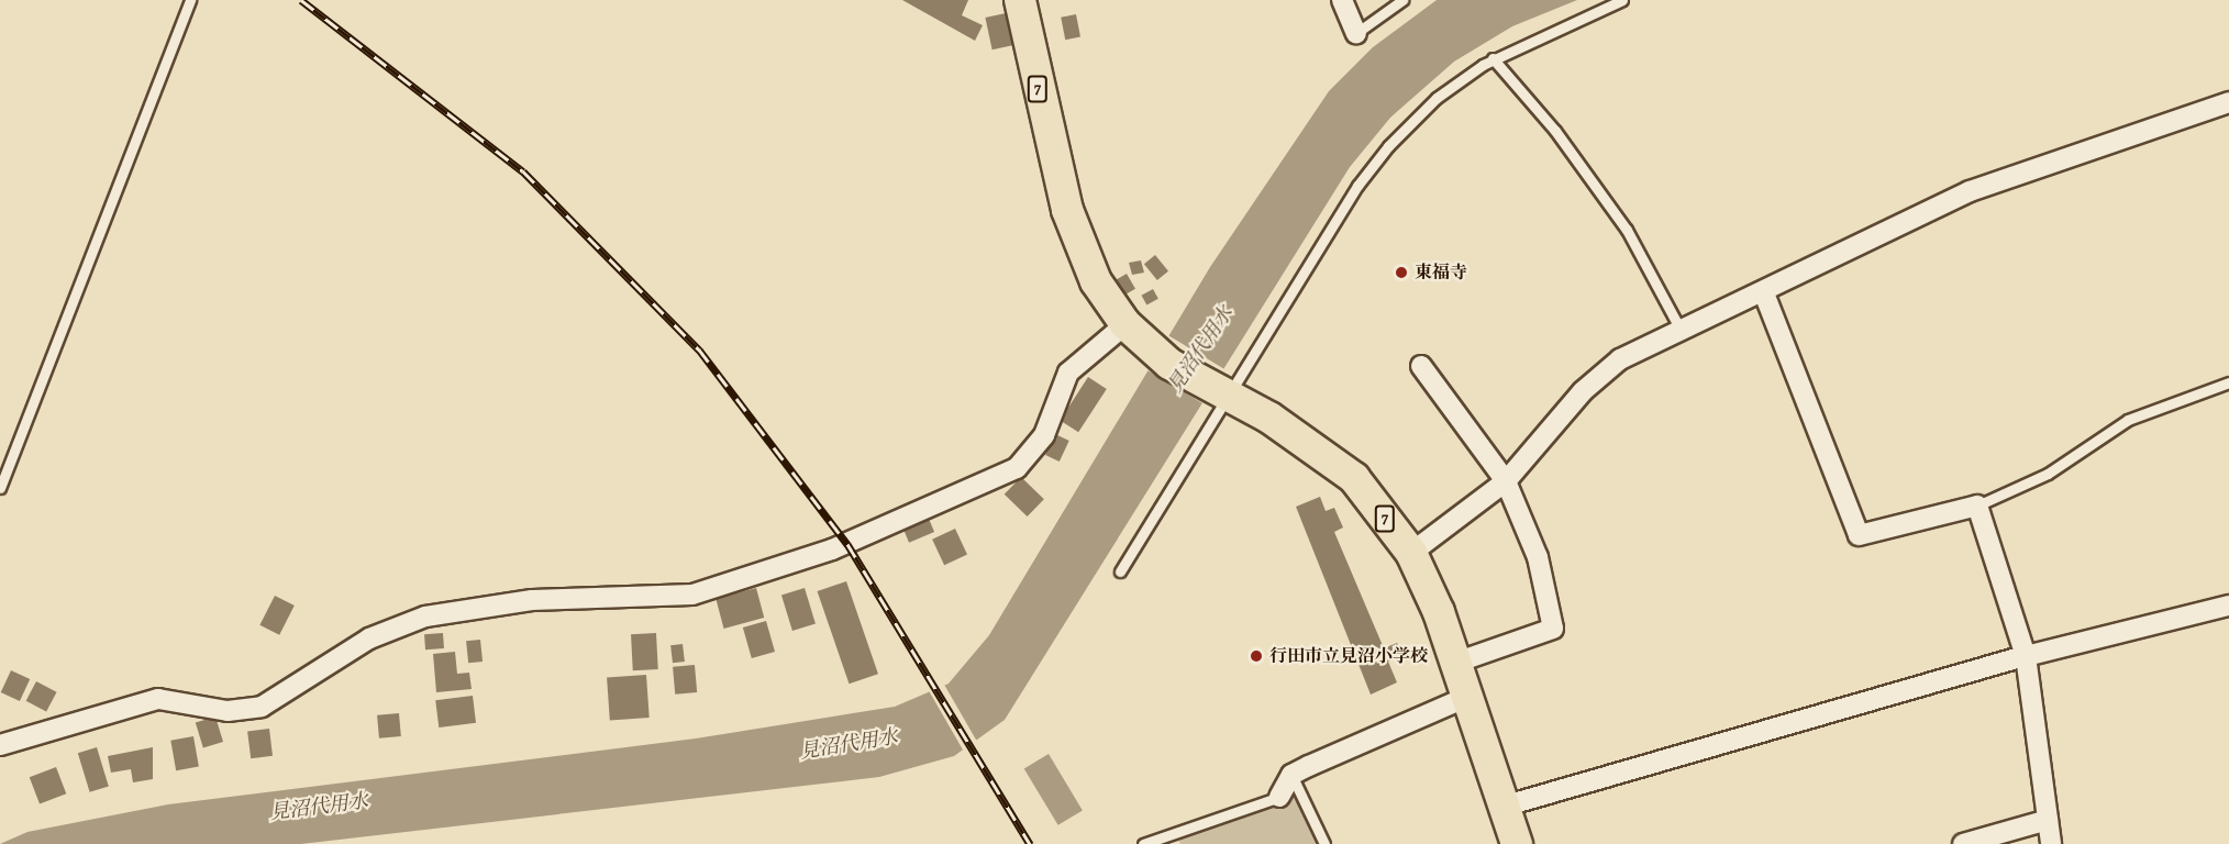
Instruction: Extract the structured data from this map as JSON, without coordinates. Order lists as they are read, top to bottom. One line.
{"streets":{"main road":["7"]},"water":["見沼代用水"],"places":["東福寺","行田市立見沼小学校"]}
